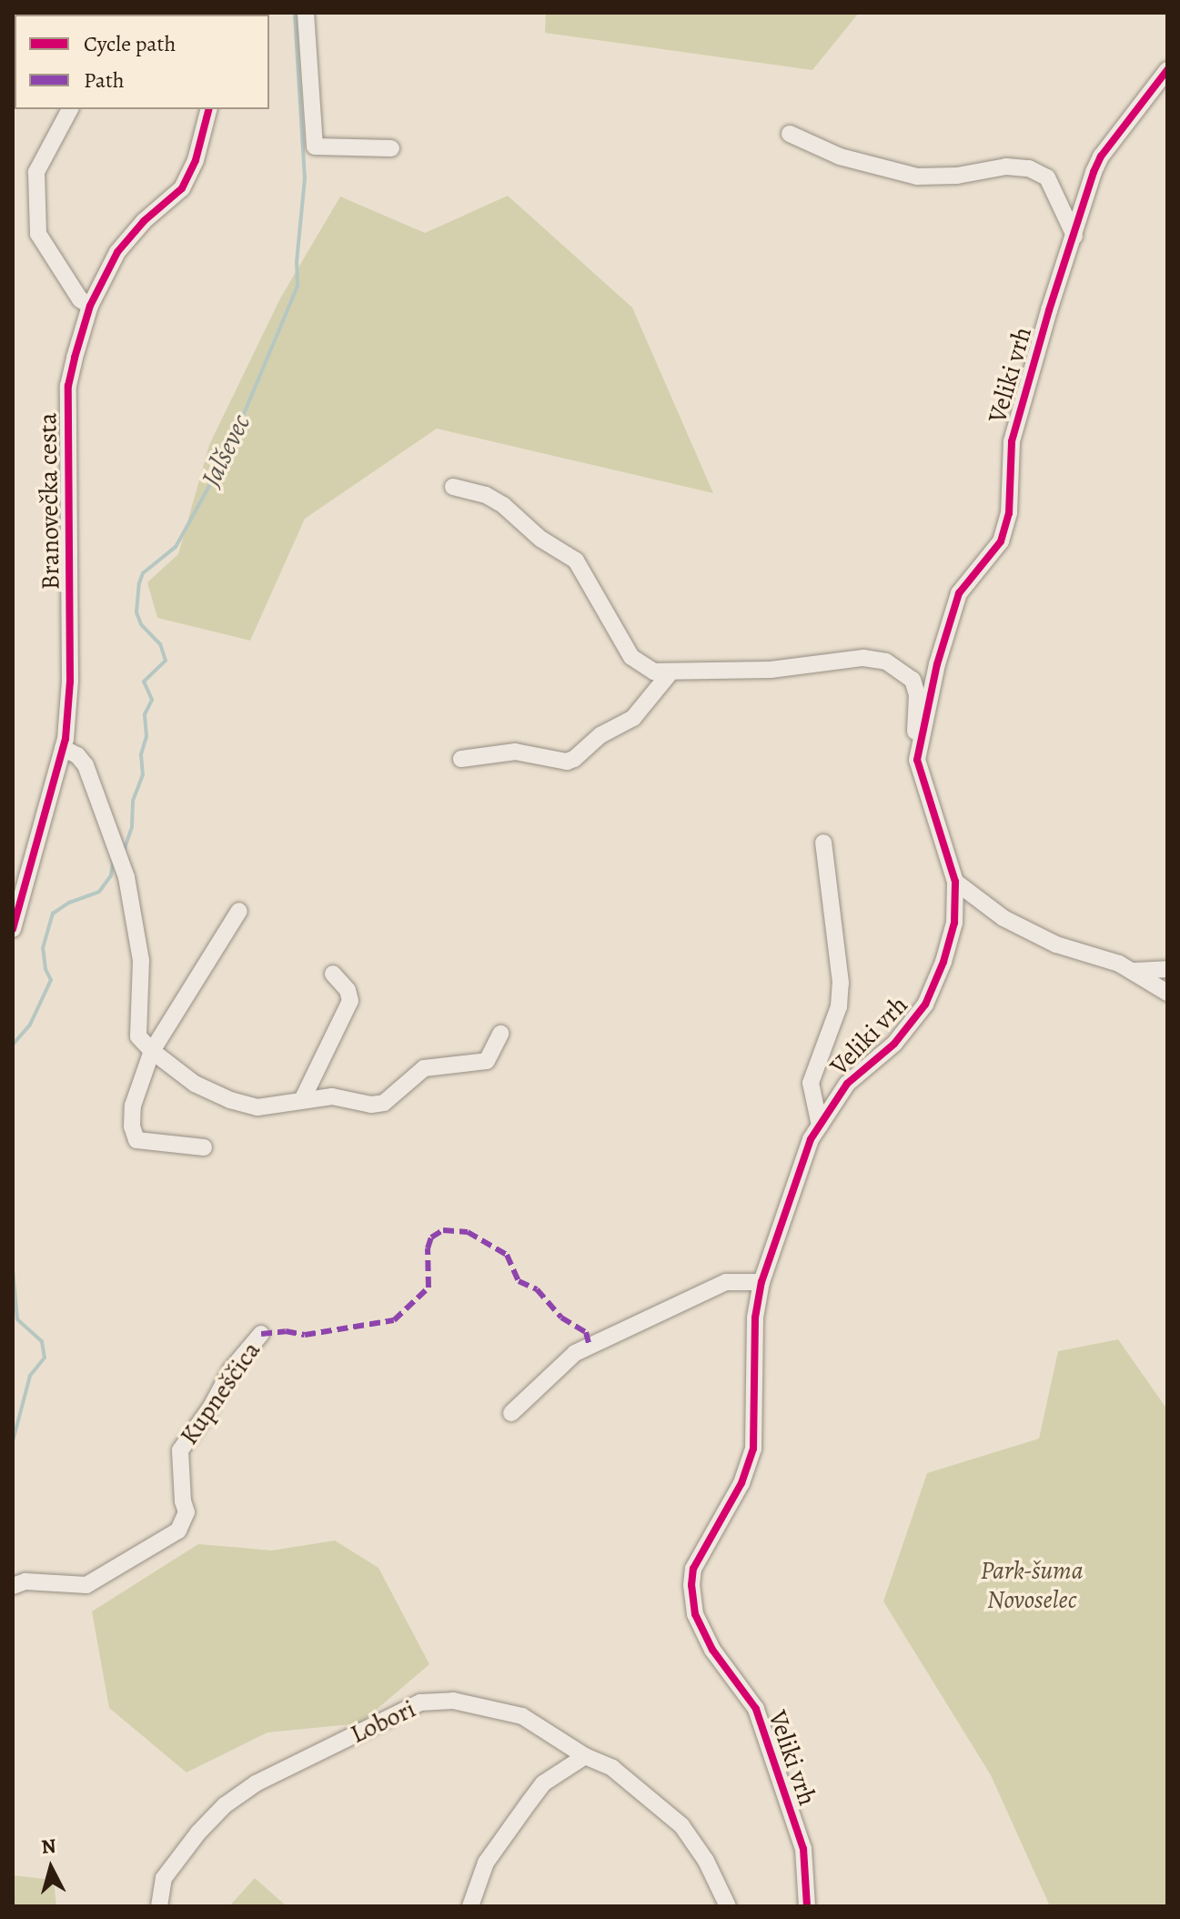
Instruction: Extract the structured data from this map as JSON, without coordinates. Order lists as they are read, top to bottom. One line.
{"streets":{"street":["Veliki vrh","Branovečka cesta","Kupneščica","Lobori"]},"water":["Jalševec"],"parks":["Park-šuma Novoselec"],"legend":["Cycle path","Path"],"north":"top"}
